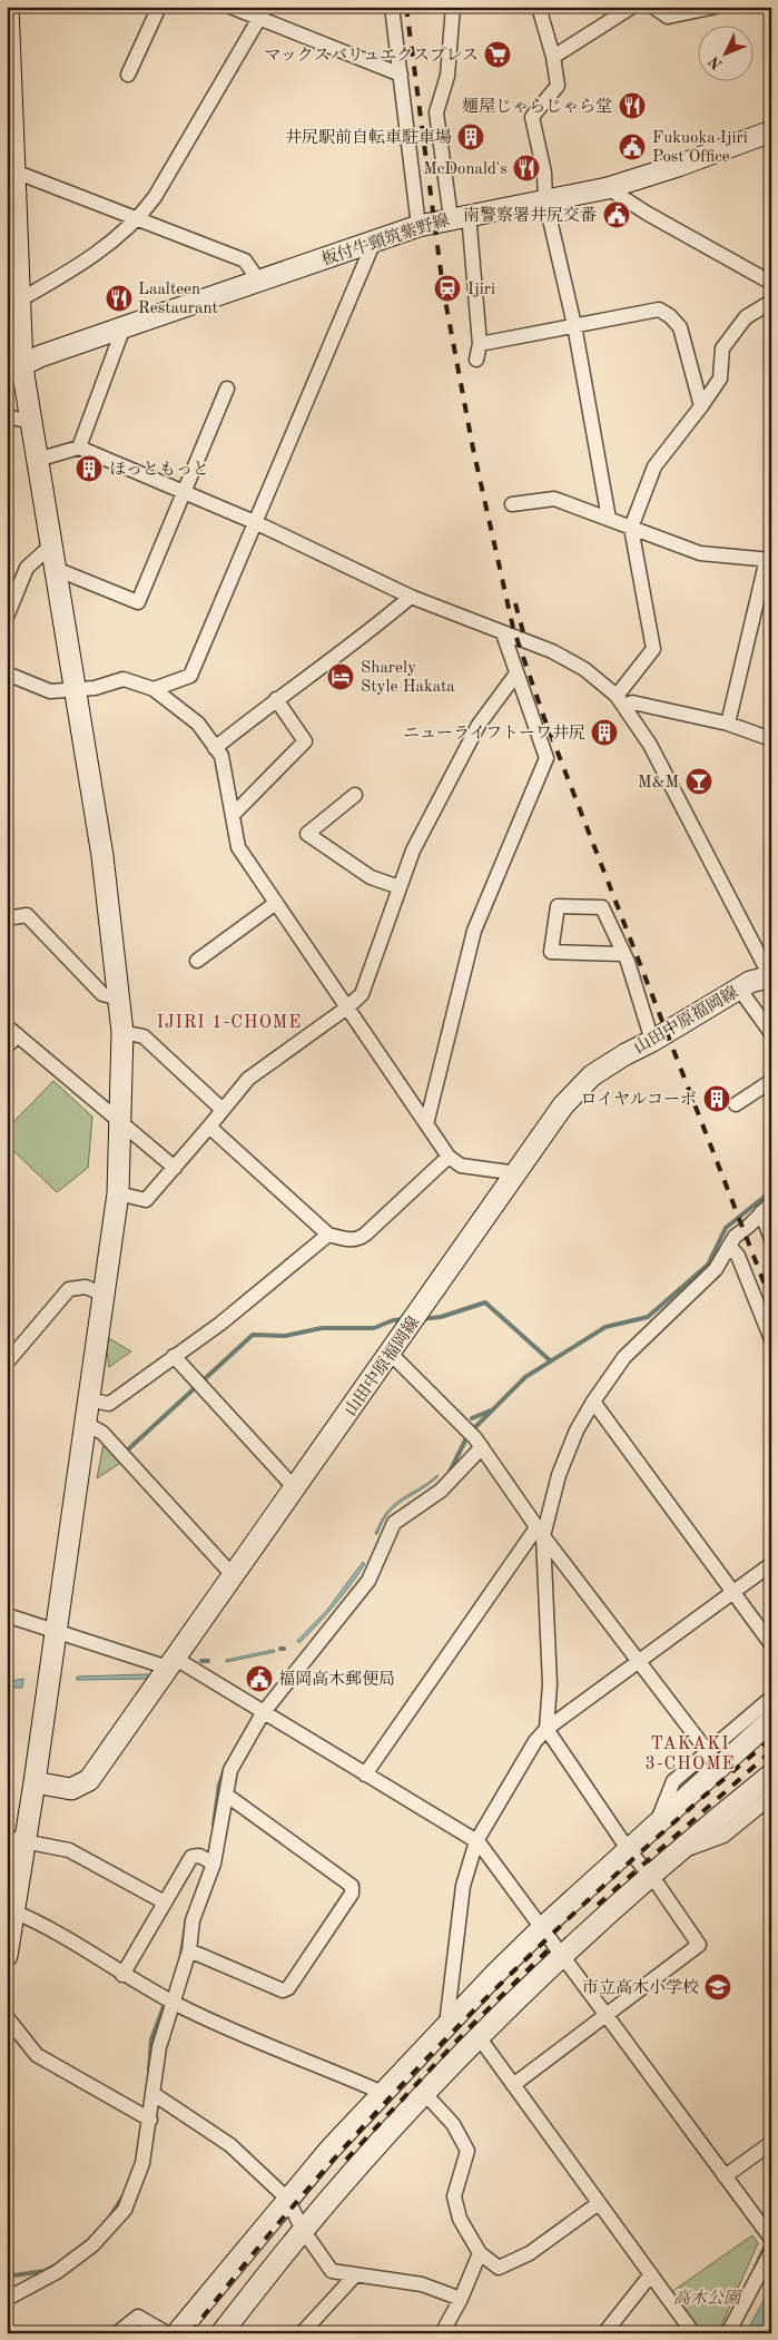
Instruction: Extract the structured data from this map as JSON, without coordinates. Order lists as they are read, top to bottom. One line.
{"streets":{"street":["板付牛頸筑紫野線","山田中原福岡線"]},"districts":["IJIRI 1-CHOME","TAKAKI 3-CHOME"],"parks":["高木公園"],"places":{"supermarket":["マックスバリュエクスプレス"],"restaurant":["麺屋じゃらじゃら堂","McDonald's","Laalteen Restaurant"],"building":["井尻駅前自転車駐車場","ほっともっと","ニューライフトーワ井尻","ロイヤルコーポ"],"public building":["Fukuoka Ijiri Post Office","南警察署井尻交番","福岡高木郵便局"],"station":["Ijiri"],"hotel":["Sharely Style Hakata"],"bar":["M&M"],"school or university":["市立高木小学校"]},"north":"bottom left"}
